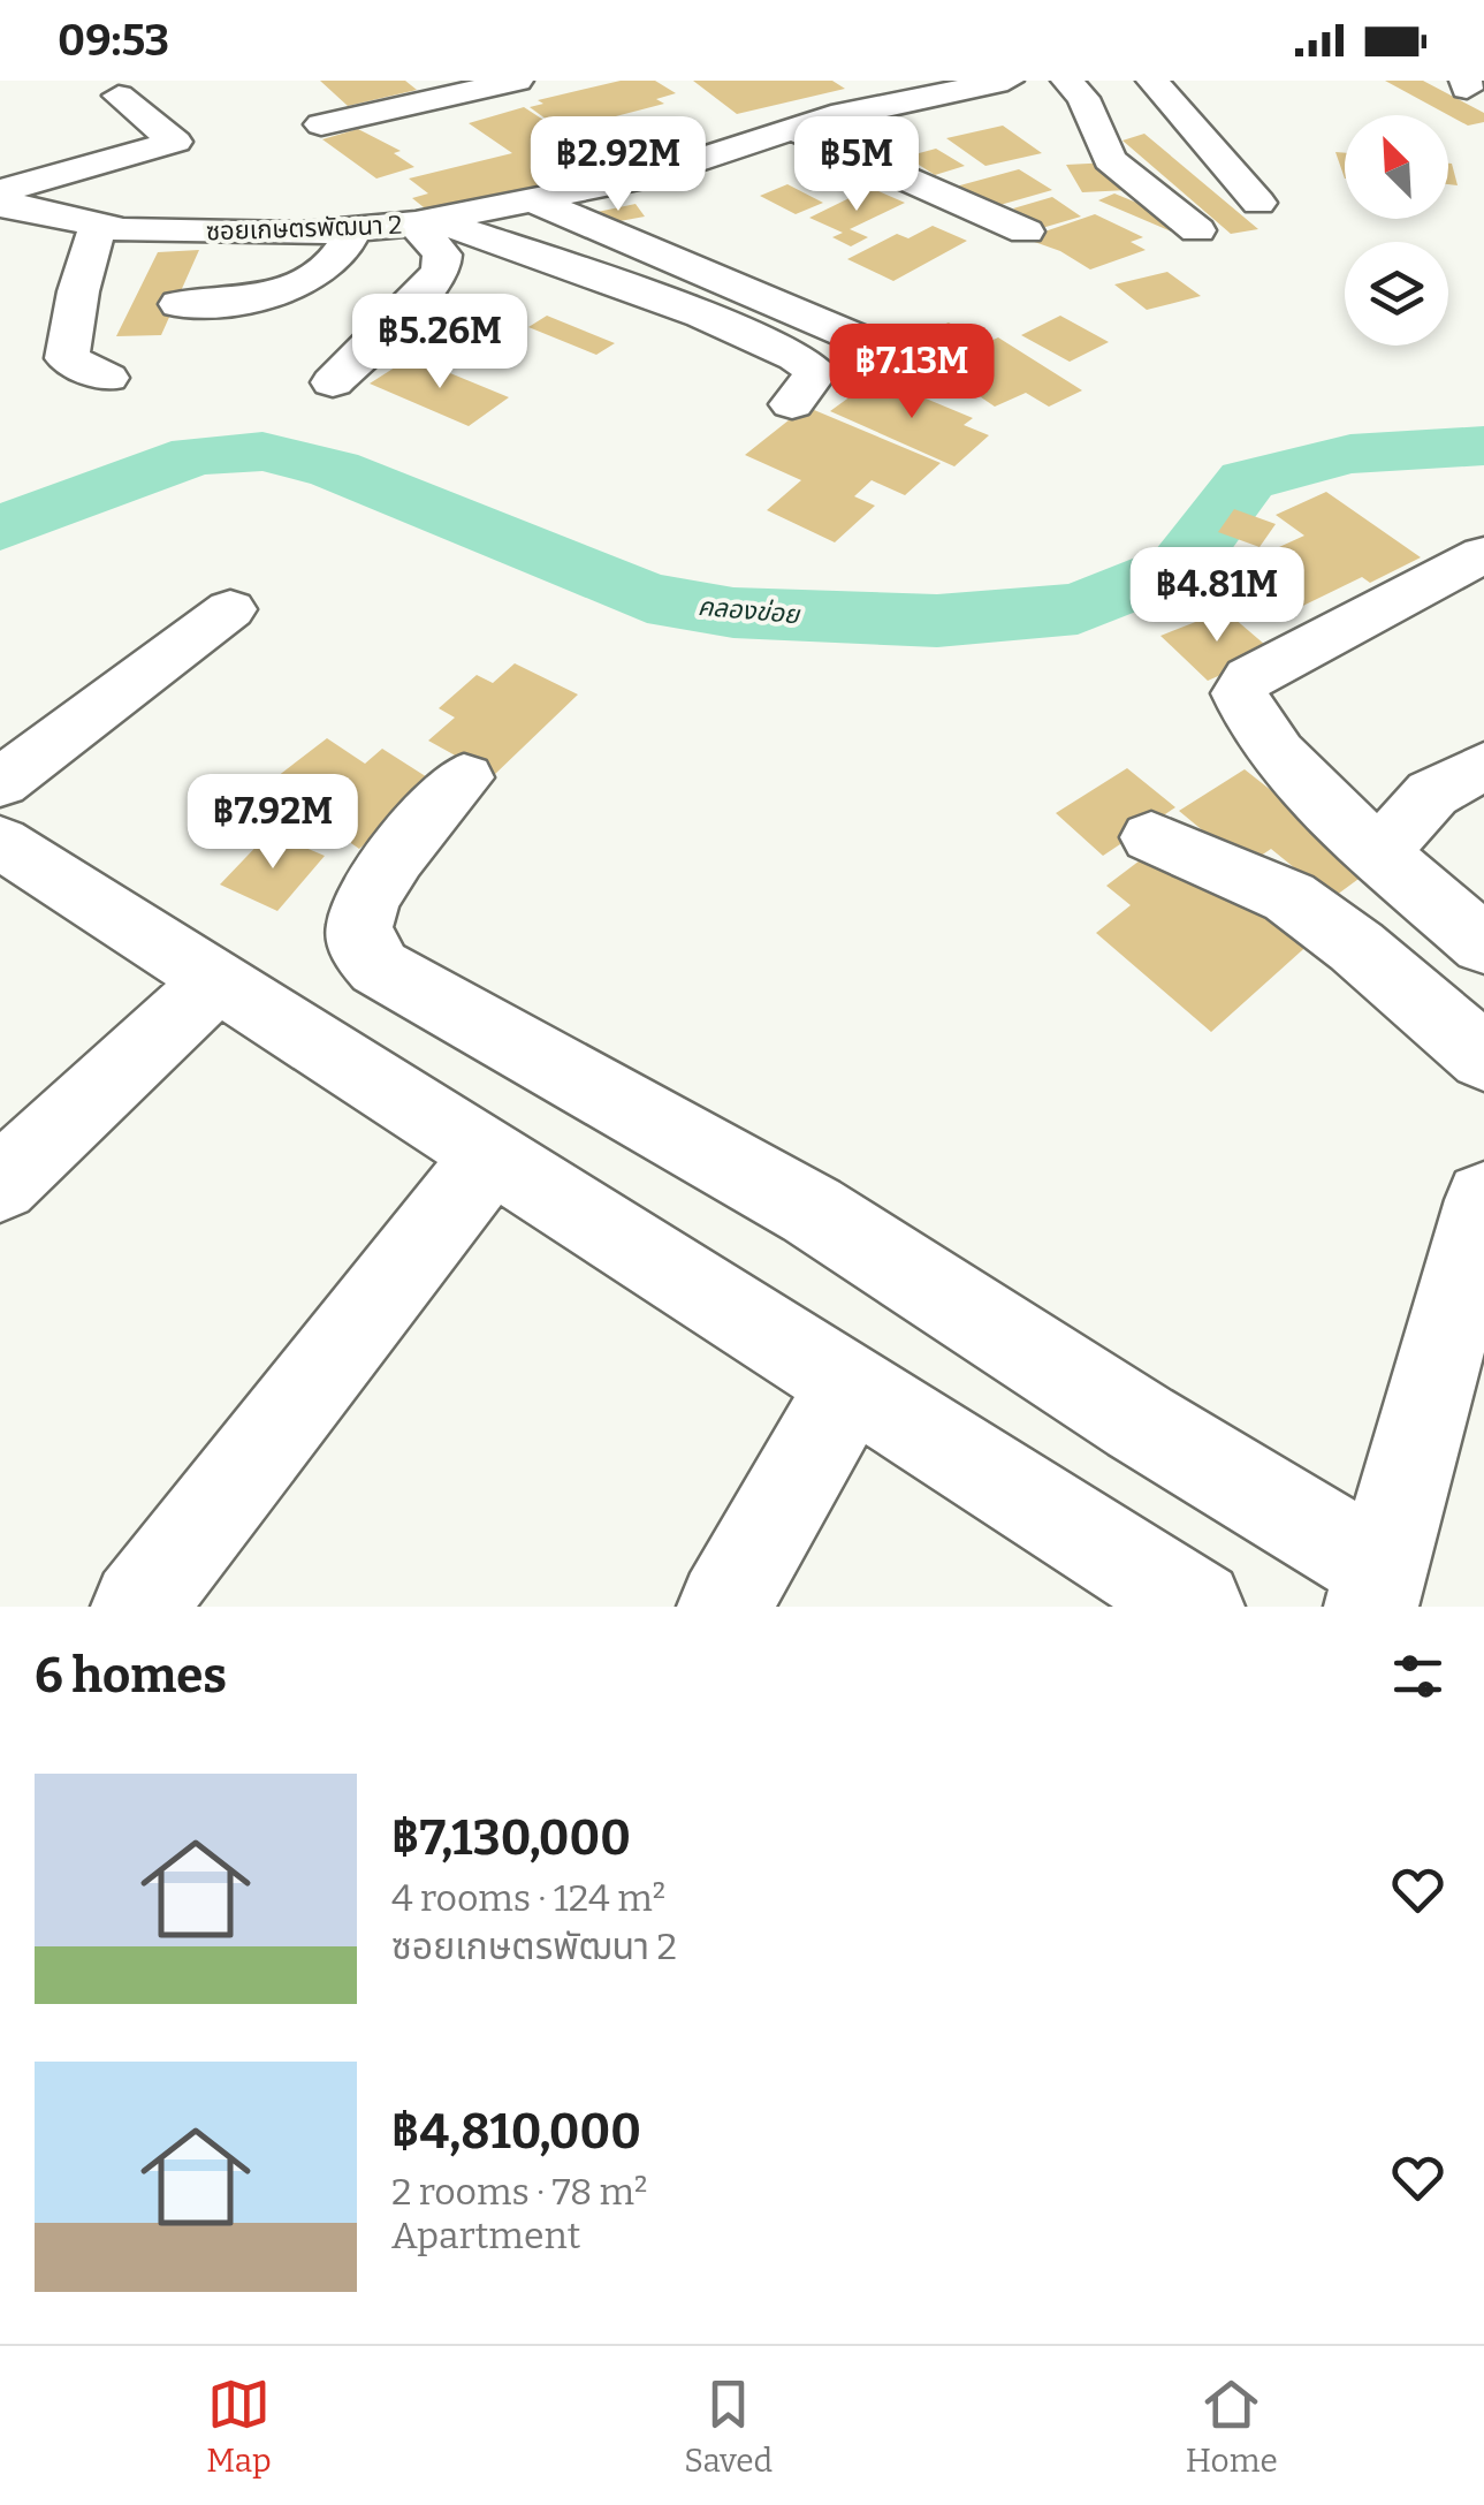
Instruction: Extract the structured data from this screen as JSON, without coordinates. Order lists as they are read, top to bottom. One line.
{"streets":{"street":["ซอยเกษตรพัฒนา 2"]},"water":["คลองข่อย"],"north":"top left","page":{"status":"09:53","price":["฿2.92M","฿5M","฿5.26M","฿7.13M","฿4.81M","฿7.92M"],"heading":"6 homes","list":[{"name":"฿7,130,000","note":"4 rooms · 124 m² · ซอยเกษตรพัฒนา 2"},{"name":"฿4,810,000","note":"2 rooms · 78 m² · Apartment"}],"tabs":["Map","Saved","Home"]}}
